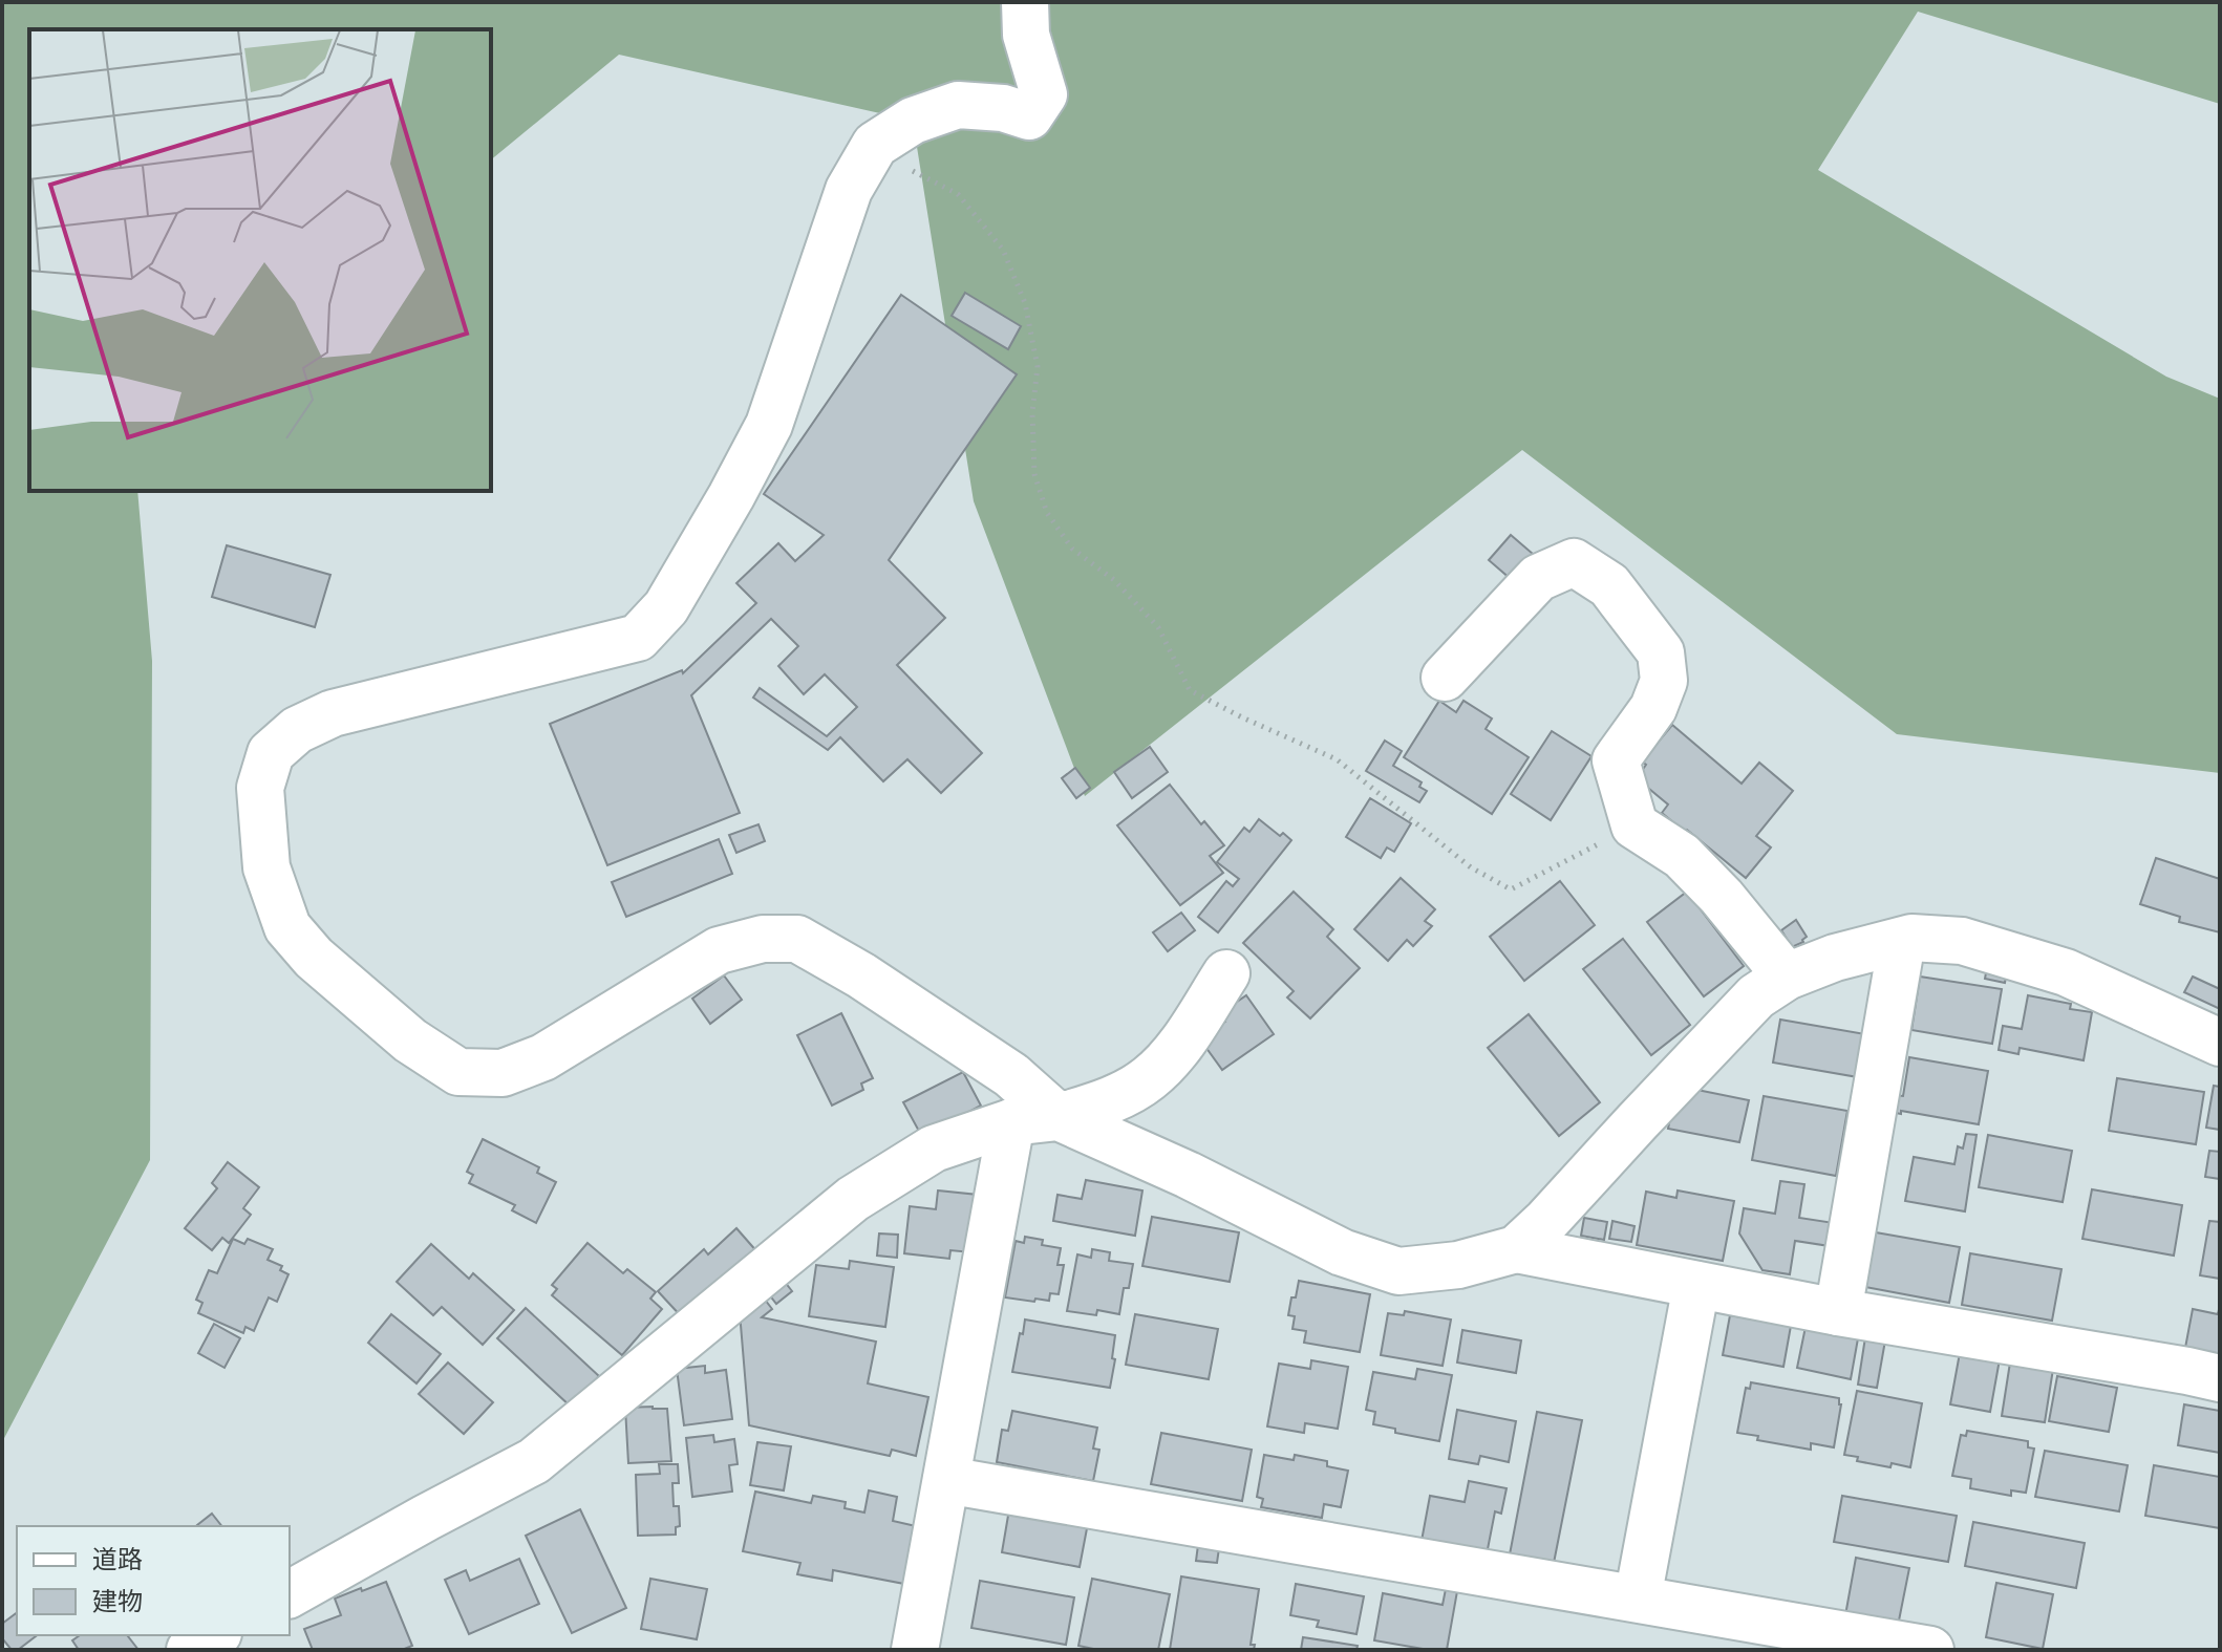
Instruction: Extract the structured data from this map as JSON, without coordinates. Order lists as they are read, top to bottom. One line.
{"legend":["道路","建物"]}
